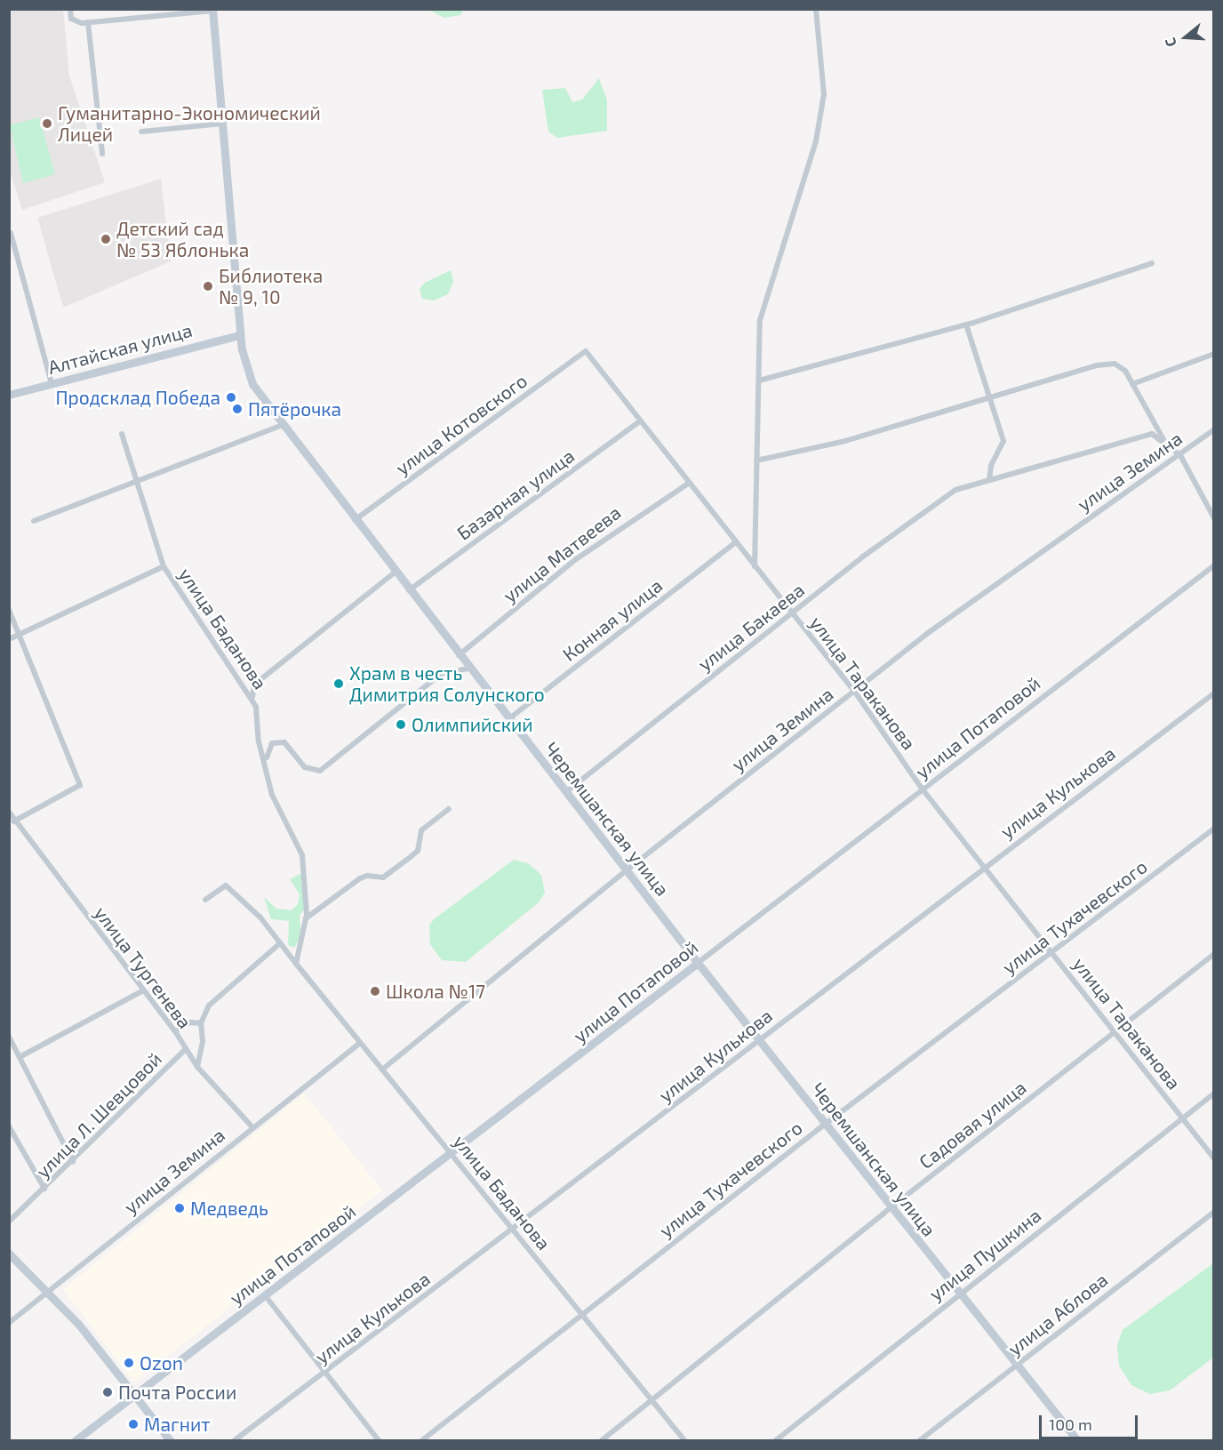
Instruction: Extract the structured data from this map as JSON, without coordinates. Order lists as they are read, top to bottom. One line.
{"streets":{"main road":["Алтайская улица","улица Потаповой","Черемшанская улица"],"street":["улица Котовского","улица Земина","Базарная улица","улица Матвеева","Конная улица","улица Бакаева","улица Баданова","улица Тараканова","улица Кулькова","улица Тухачевского","улица Тургенева","улица Л. Шевцовой","Садовая улица","улица Пушкина","улица Аблова"]},"crossings":[["Алтайская улица","Черемшанская улица"],["улица Котовского","улица Тараканова"],["улица Котовского","Черемшанская улица"],["улица Земина","улица Баданова"],["улица Земина","улица Тараканова"],["улица Земина","Черемшанская улица"],["улица Земина","улица Тургенева"],["Базарная улица","улица Тараканова"],["Базарная улица","Черемшанская улица"],["улица Матвеева","улица Тараканова"],["улица Матвеева","Черемшанская улица"],["Конная улица","улица Тараканова"],["Конная улица","Черемшанская улица"],["улица Бакаева","улица Тараканова"],["улица Бакаева","Черемшанская улица"],["улица Баданова","улица Потаповой"],["улица Баданова","улица Кулькова"],["улица Баданова","улица Тухачевского"],["улица Баданова","Садовая улица"],["улица Тараканова","улица Потаповой"],["улица Тараканова","улица Кулькова"],["улица Тараканова","улица Тухачевского"],["улица Тараканова","Садовая улица"],["улица Тараканова","улица Пушкина"],["улица Потаповой","Черемшанская улица"],["улица Кулькова","Черемшанская улица"],["Черемшанская улица","улица Тухачевского"],["Черемшанская улица","Садовая улица"],["Черемшанская улица","улица Пушкина"],["Черемшанская улица","улица Аблова"],["улица Тургенева","улица Л. Шевцовой"]],"places":["Гуманитарно-Экономический Лицей","Детский сад № 53 Яблонька","Библиотека № 9, 10","Продсклад Победа","Пятёрочка","Храм в честь Димитрия Солунского","Олимпийский","Школа №17","Медведь","Ozon","Почта России","Магнит"],"scale_bar":"100 m","north":"left"}
